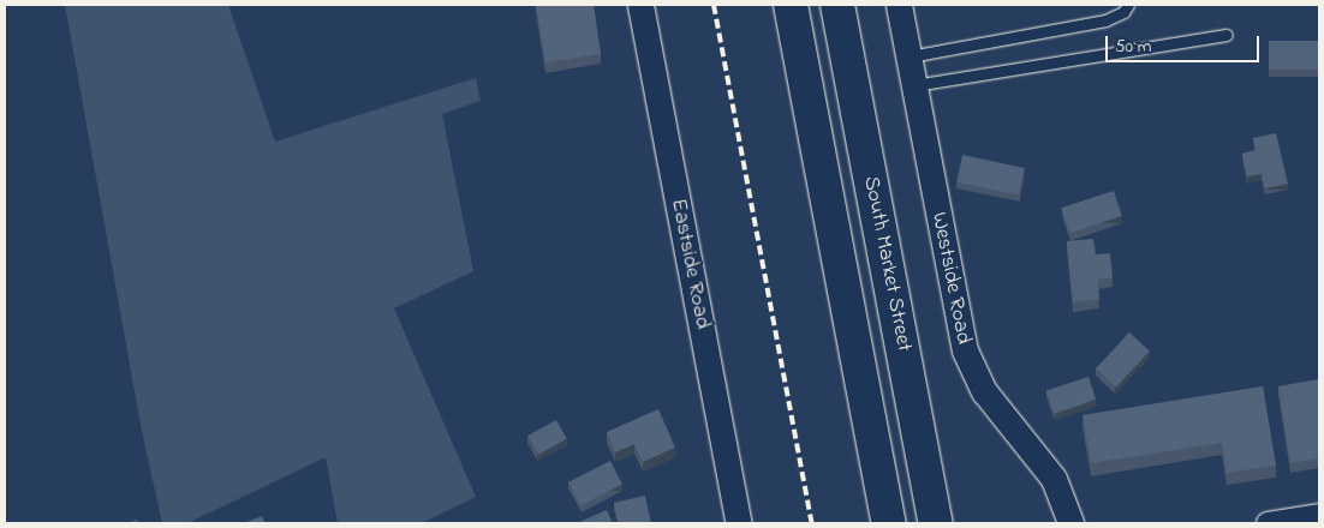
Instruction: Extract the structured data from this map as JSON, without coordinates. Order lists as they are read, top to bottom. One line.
{"streets":{"main road":["South Market Street"],"street":["Eastside Road","Westside Road"]},"scale_bar":"50 m"}
